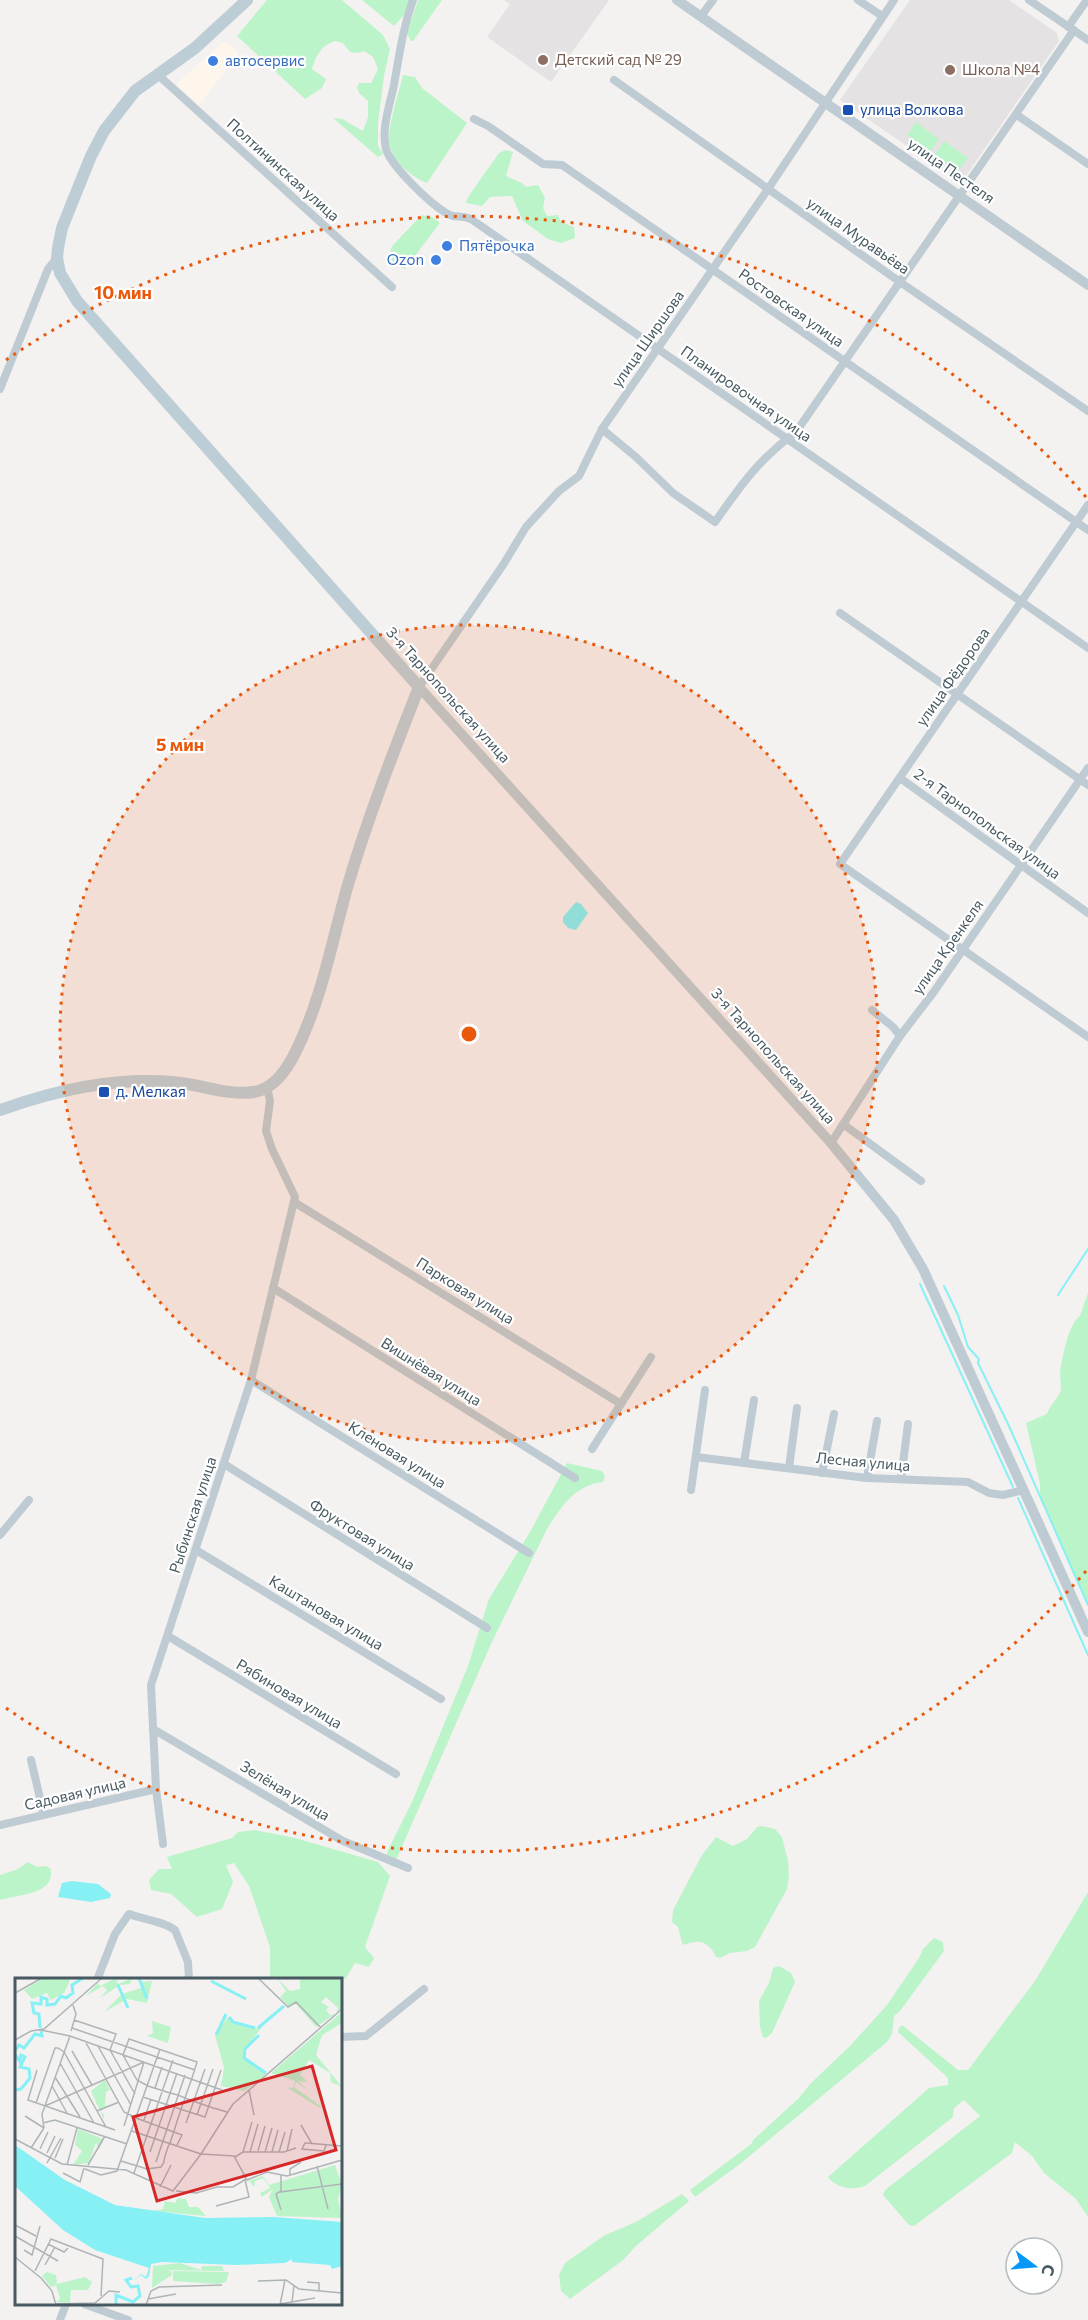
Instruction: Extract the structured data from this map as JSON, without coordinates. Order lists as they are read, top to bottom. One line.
{"streets":{"main road":["3-я Тарнопольская улица"],"street":["Полтининская улица","улица Пестеля","улица Муравьёва","Ростовская улица","улица Ширшова","Планировочная улица","улица Фёдорова","2-я Тарнопольская улица","улица Кренкеля","Парковая улица","Вишнёвая улица","Кленовая улица","Лесная улица","Рыбинская улица","Фруктовая улица","Каштановая улица","Рябиновая улица","Зелёная улица","Садовая улица"]},"crossings":[["улица Пестеля","улица Ширшова"],["улица Муравьёва","улица Ширшова"],["Ростовская улица","улица Ширшова"],["Ростовская улица","улица Фёдорова"],["улица Ширшова","Планировочная улица"],["улица Ширшова","3-я Тарнопольская улица"],["Планировочная улица","улица Фёдорова"],["улица Фёдорова","2-я Тарнопольская улица"],["улица Фёдорова","улица Кренкеля"],["3-я Тарнопольская улица","улица Кренкеля"],["3-я Тарнопольская улица","Лесная улица"],["2-я Тарнопольская улица","улица Кренкеля"],["Парковая улица","Рыбинская улица"],["Вишнёвая улица","Рыбинская улица"],["Кленовая улица","Рыбинская улица"],["Рыбинская улица","Фруктовая улица"],["Рыбинская улица","Каштановая улица"],["Рыбинская улица","Рябиновая улица"],["Рыбинская улица","Зелёная улица"],["Рыбинская улица","Садовая улица"]],"places":{"other":["Детский сад № 29","автосервис","Школа №4","Пятёрочка","Ozon"],"transit":["улица Волкова","д. Мелкая"]},"north":"right","rings":["10 мин","5 мин"]}
